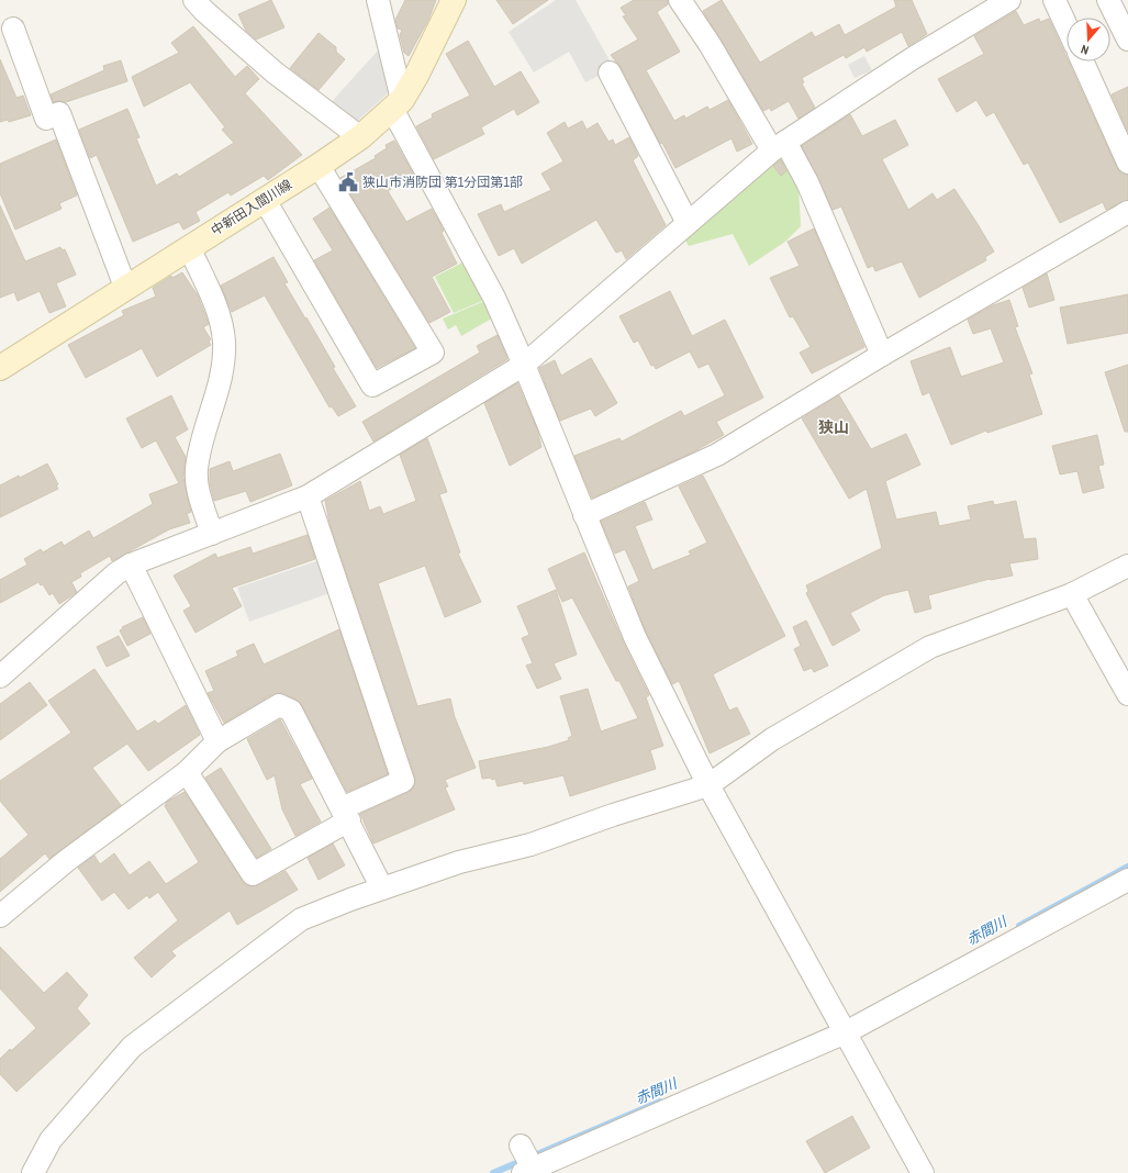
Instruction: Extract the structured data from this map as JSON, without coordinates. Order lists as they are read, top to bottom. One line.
{"streets":{"main road":["中新田入間川線"]},"districts":["狭山"],"water":["赤間川"],"places":{"public building":["狭山市消防団 第1分団第1部"]},"north":"bottom"}
